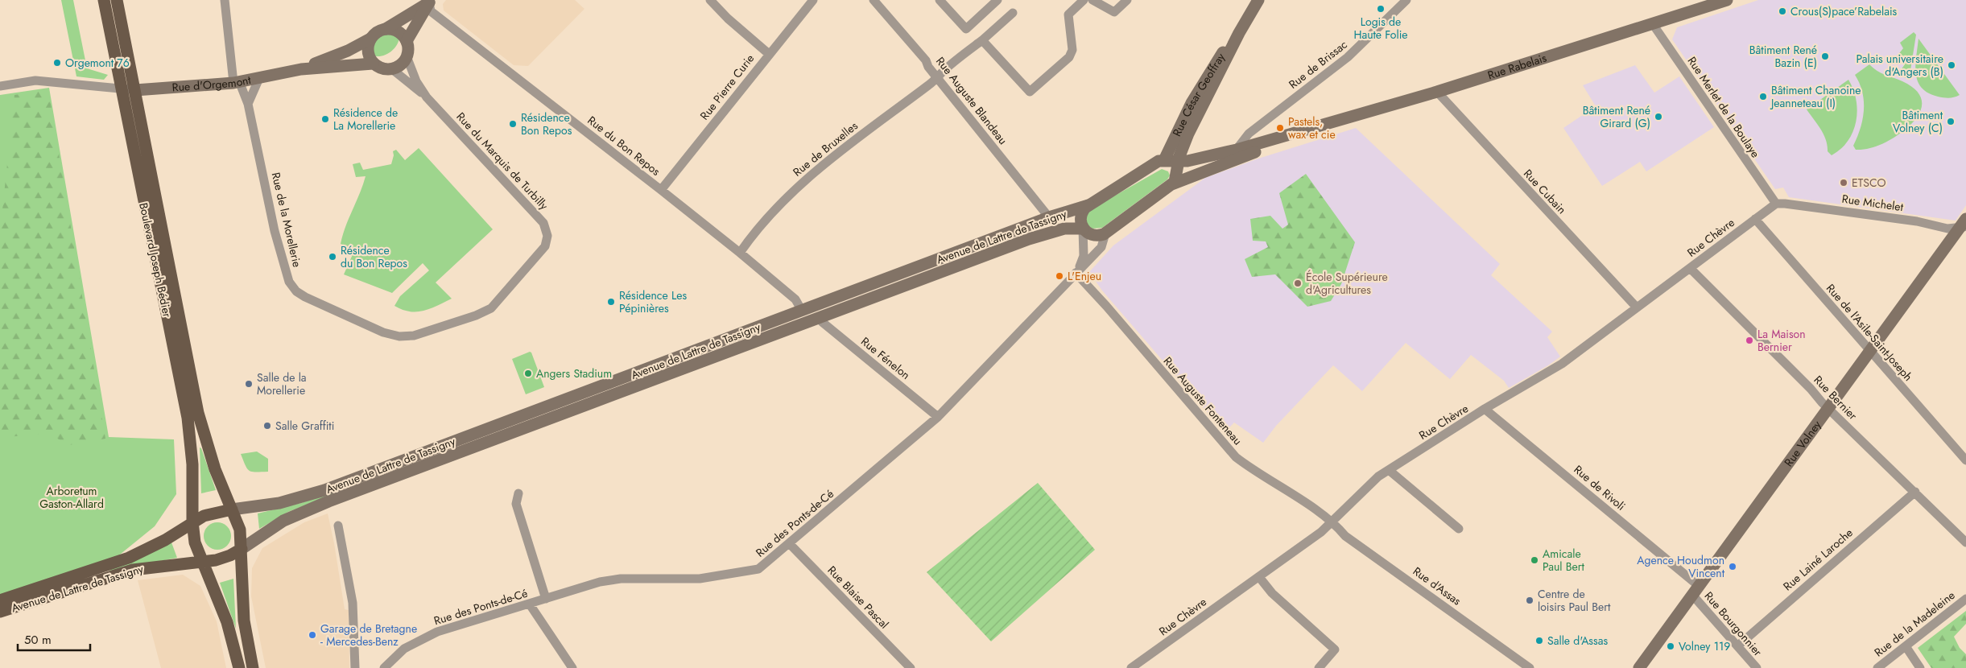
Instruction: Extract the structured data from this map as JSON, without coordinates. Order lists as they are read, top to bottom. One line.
{"streets":{"main road":["Avenue de Lattre de Tassigny","Boulevard Joseph Bédier"],"street":["Rue de Brissac","Rue Rabelais","Rue d'Orgemont","Rue Pierre Curie","Rue César Geoffray","Rue Auguste Blandeau","Rue Merlet de la Boulaye","Rue du Bon Repos","Rue de Bruxelles","Rue du Marquis de Turbilly","Rue Cubain","Rue Michelet","Rue de la Morellerie","Rue Chèvre","Rue de l'Asile-Saint-Joseph","Rue Fénelon","Rue Bernier","Rue Auguste Fonteneau","Rue Volney","Rue de Rivoli","Rue des Ponts-de-Cé","Rue Lainé Laroche","Rue d'Assas","Rue Blaise Pascal","Rue Bourgonnier","Rue de la Madeleine"]},"crossings":[["Rue de Brissac","Rue Rabelais"],["Rue Rabelais","Rue César Geoffray"],["Rue Rabelais","Rue Merlet de la Boulaye"],["Rue Rabelais","Rue Cubain"],["Rue Rabelais","Avenue de Lattre de Tassigny"],["Rue Rabelais","Rue des Ponts-de-Cé"],["Rue d'Orgemont","Rue du Bon Repos"],["Rue d'Orgemont","Rue du Marquis de Turbilly"],["Rue d'Orgemont","Rue de la Morellerie"],["Rue d'Orgemont","Boulevard Joseph Bédier"],["Rue Pierre Curie","Rue du Bon Repos"],["Rue César Geoffray","Avenue de Lattre de Tassigny"],["Rue Auguste Blandeau","Rue de Bruxelles"],["Rue Auguste Blandeau","Avenue de Lattre de Tassigny"],["Rue Merlet de la Boulaye","Rue Michelet"],["Rue Merlet de la Boulaye","Rue Chèvre"],["Rue du Bon Repos","Rue de Bruxelles"],["Rue du Bon Repos","Avenue de Lattre de Tassigny"],["Rue du Marquis de Turbilly","Rue de la Morellerie"],["Rue Cubain","Rue Chèvre"],["Rue Michelet","Rue Chèvre"],["Rue Michelet","Rue Volney"],["Avenue de Lattre de Tassigny","Boulevard Joseph Bédier"],["Avenue de Lattre de Tassigny","Rue Fénelon"],["Avenue de Lattre de Tassigny","Rue des Ponts-de-Cé"],["Rue Chèvre","Rue de l'Asile-Saint-Joseph"],["Rue Chèvre","Rue Bernier"],["Rue Chèvre","Rue Auguste Fonteneau"],["Rue Chèvre","Rue de Rivoli"],["Rue Chèvre","Rue d'Assas"],["Rue de l'Asile-Saint-Joseph","Rue Volney"],["Rue Fénelon","Rue des Ponts-de-Cé"],["Rue Bernier","Rue Volney"],["Rue Bernier","Rue Lainé Laroche"],["Rue Auguste Fonteneau","Rue des Ponts-de-Cé"],["Rue Auguste Fonteneau","Rue d'Assas"],["Rue Volney","Rue de Rivoli"],["Rue Volney","Rue Bourgonnier"],["Rue de Rivoli","Rue Bourgonnier"],["Rue des Ponts-de-Cé","Rue Blaise Pascal"],["Rue Lainé Laroche","Rue Bourgonnier"]],"parks":["Arboretum Gaston-Allard"],"places":["Logis de Haute Folie","Crous(S)pace’Rabelais","Bâtiment René Bazin (E)","Orgemont 76","Palais universitaire d'Angers (B)","Bâtiment Chanoine Jeanneteau (I)","Bâtiment René Girard (G)","Résidence de La Morellerie","Bâtiment Volney (C)","Résidence Bon Repos","Pastels, wax et cie","ETSCO","Résidence du Bon Repos","L'Enjeu","École Supérieure d'Agricultures","Résidence Les Pépinières","La Maison Bernier","Angers Stadium","Salle de la Morellerie","Salle Graffiti","Amicale Paul Bert","Agence Houdmon Vincent","Centre de loisirs Paul Bert","Garage de Bretagne - Mercedes-Benz","Salle d'Assas","Volney 119"],"scale_bar":"50 m"}
